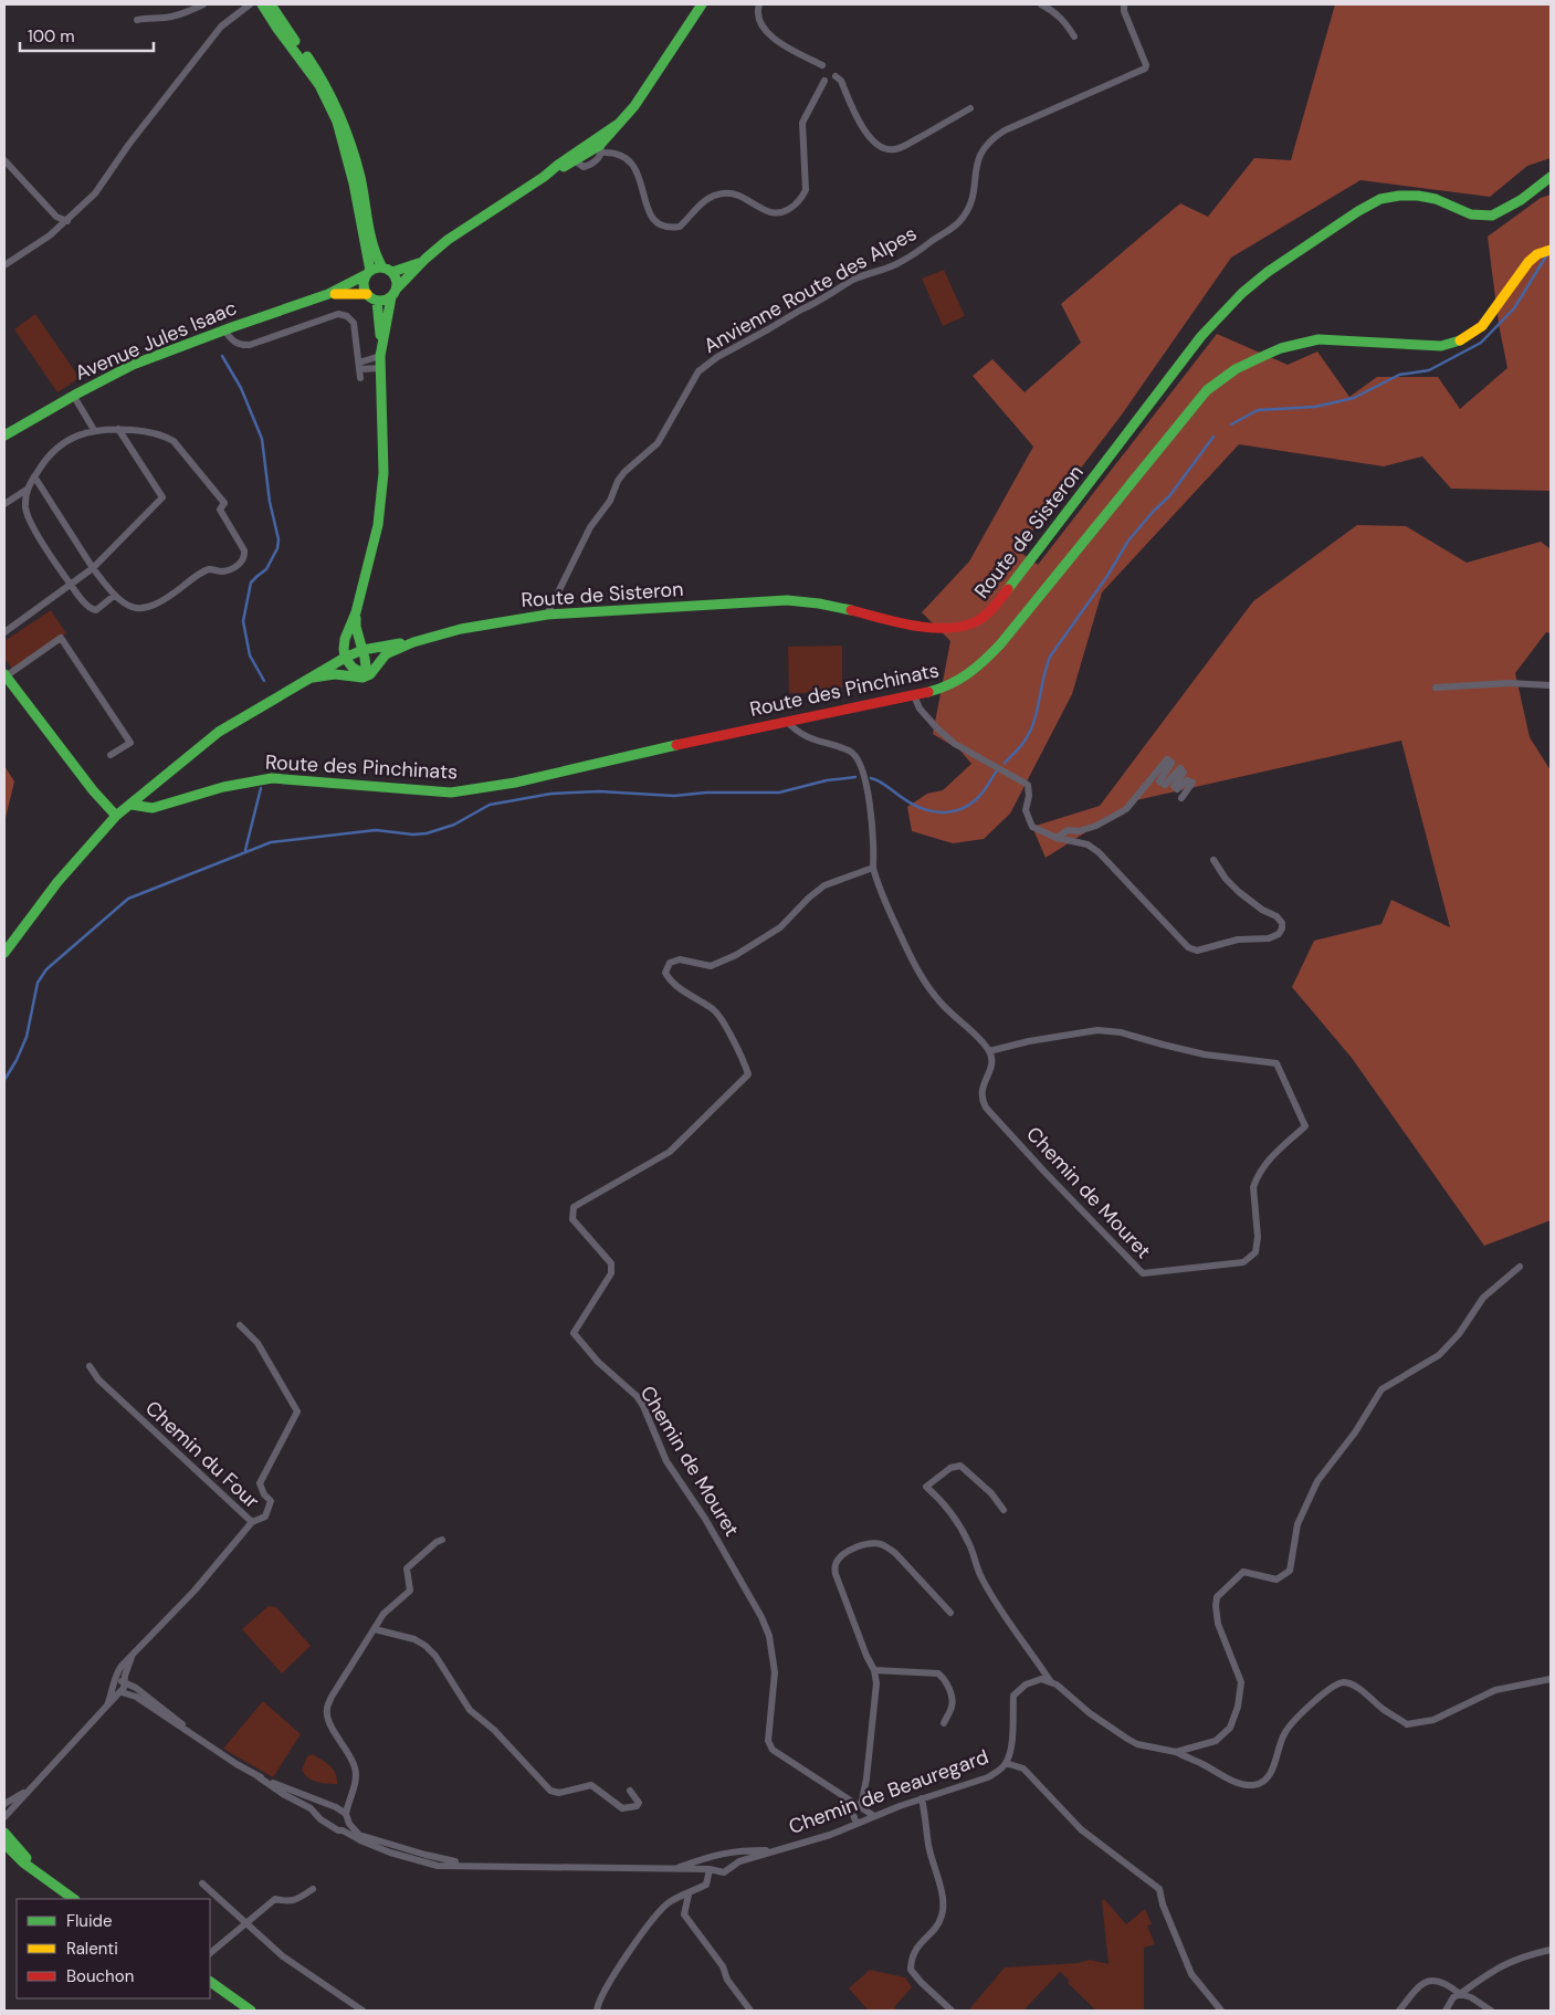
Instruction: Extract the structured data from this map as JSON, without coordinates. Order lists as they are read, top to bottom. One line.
{"streets":{"main road":["Avenue Jules Isaac","Route de Sisteron","Route des Pinchinats"],"street":["Anvienne Route des Alpes","Chemin de Mouret","Chemin du Four","Chemin de Beauregard"]},"crossings":[["Anvienne Route des Alpes","Route de Sisteron"]],"legend":["Fluide","Ralenti","Bouchon"],"scale_bar":"100 m"}
